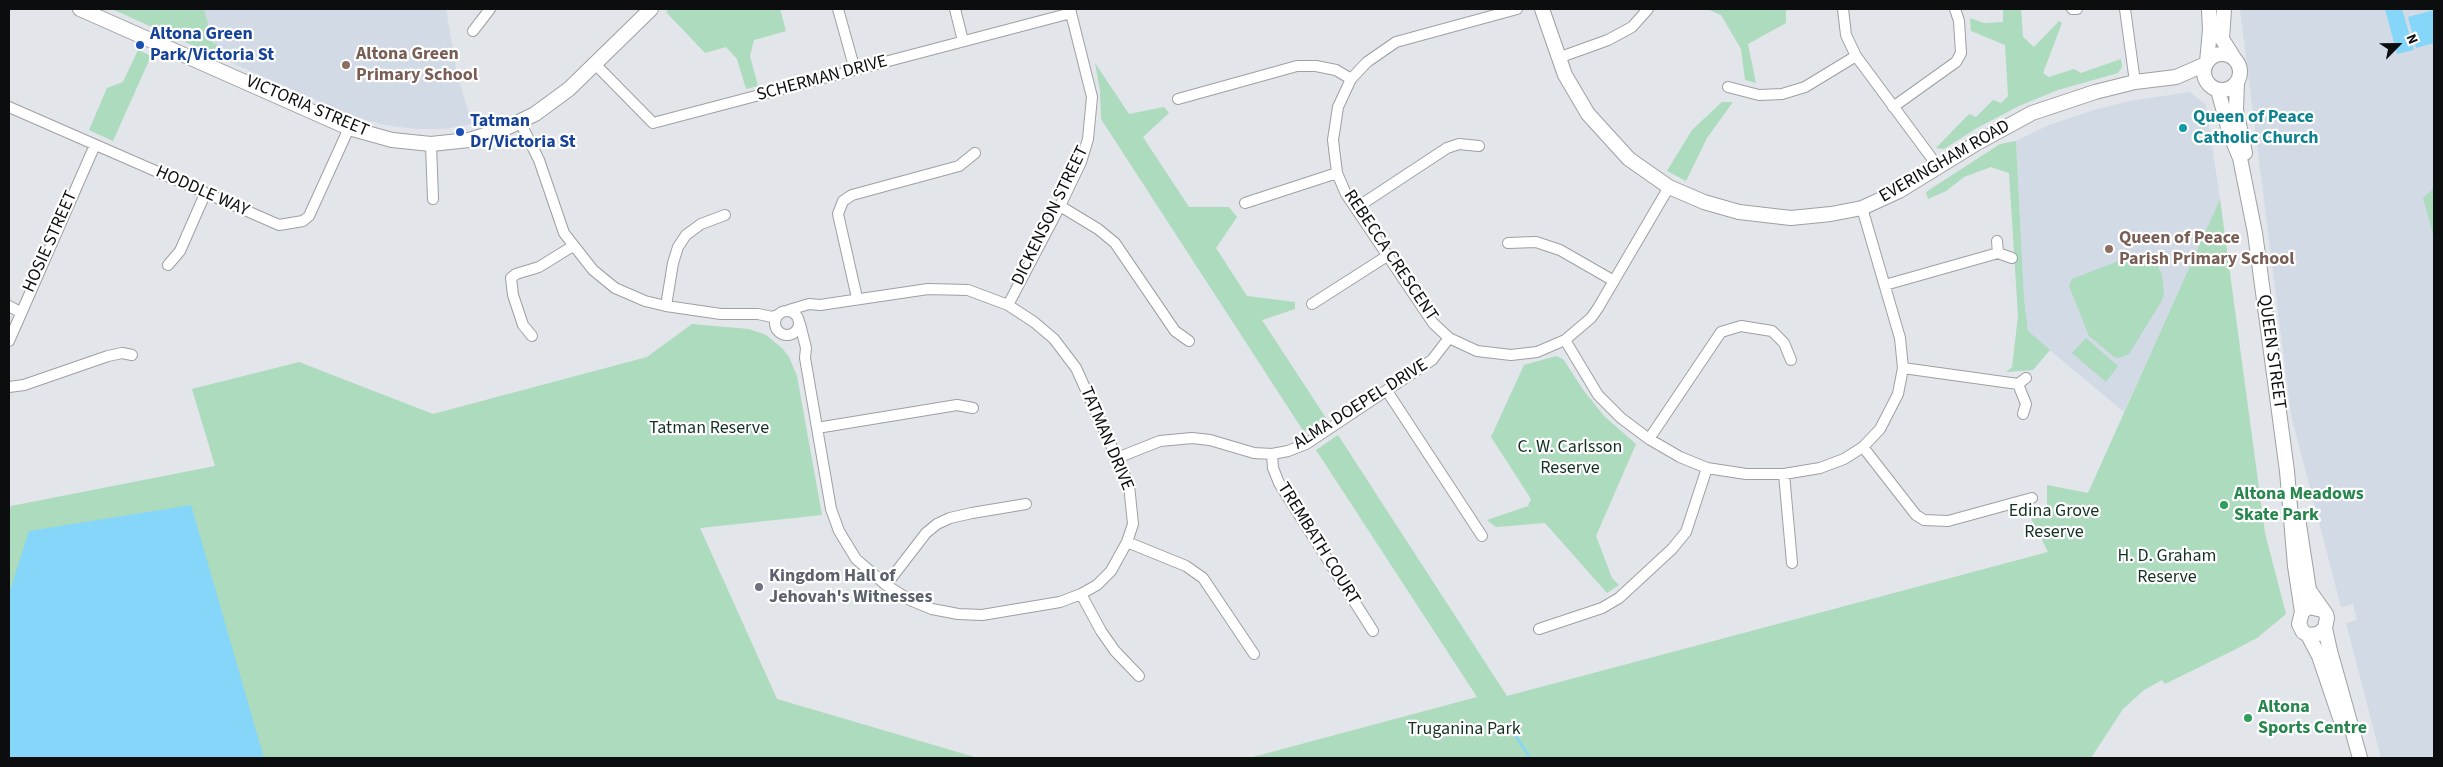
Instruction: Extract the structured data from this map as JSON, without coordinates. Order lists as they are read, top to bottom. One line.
{"streets":{"street":["SCHERMAN DRIVE","VICTORIA STREET","EVERINGHAM ROAD","HODDLE WAY","DICKENSON STREET","HOSIE STREET","REBECCA CRESCENT","QUEEN STREET","ALMA DOEPEL DRIVE","TATMAN DRIVE","TREMBATH COURT"]},"crossings":[["SCHERMAN DRIVE","VICTORIA STREET"],["SCHERMAN DRIVE","DICKENSON STREET"],["VICTORIA STREET","HODDLE WAY"],["EVERINGHAM ROAD","REBECCA CRESCENT"],["EVERINGHAM ROAD","QUEEN STREET"],["HODDLE WAY","HOSIE STREET"],["DICKENSON STREET","TATMAN DRIVE"],["REBECCA CRESCENT","ALMA DOEPEL DRIVE"],["ALMA DOEPEL DRIVE","TATMAN DRIVE"],["ALMA DOEPEL DRIVE","TREMBATH COURT"]],"parks":["Tatman Reserve","C. W. Carlsson Reserve","Edina Grove Reserve","H. D. Graham Reserve","Truganina Park"],"places":["Altona Green Park/Victoria St","Altona Green Primary School","Queen of Peace Catholic Church","Tatman Dr/Victoria St","Queen of Peace Parish Primary School","Altona Meadows Skate Park","Kingdom Hall of Jehovah's Witnesses","Altona Sports Centre"],"north":"top right"}
